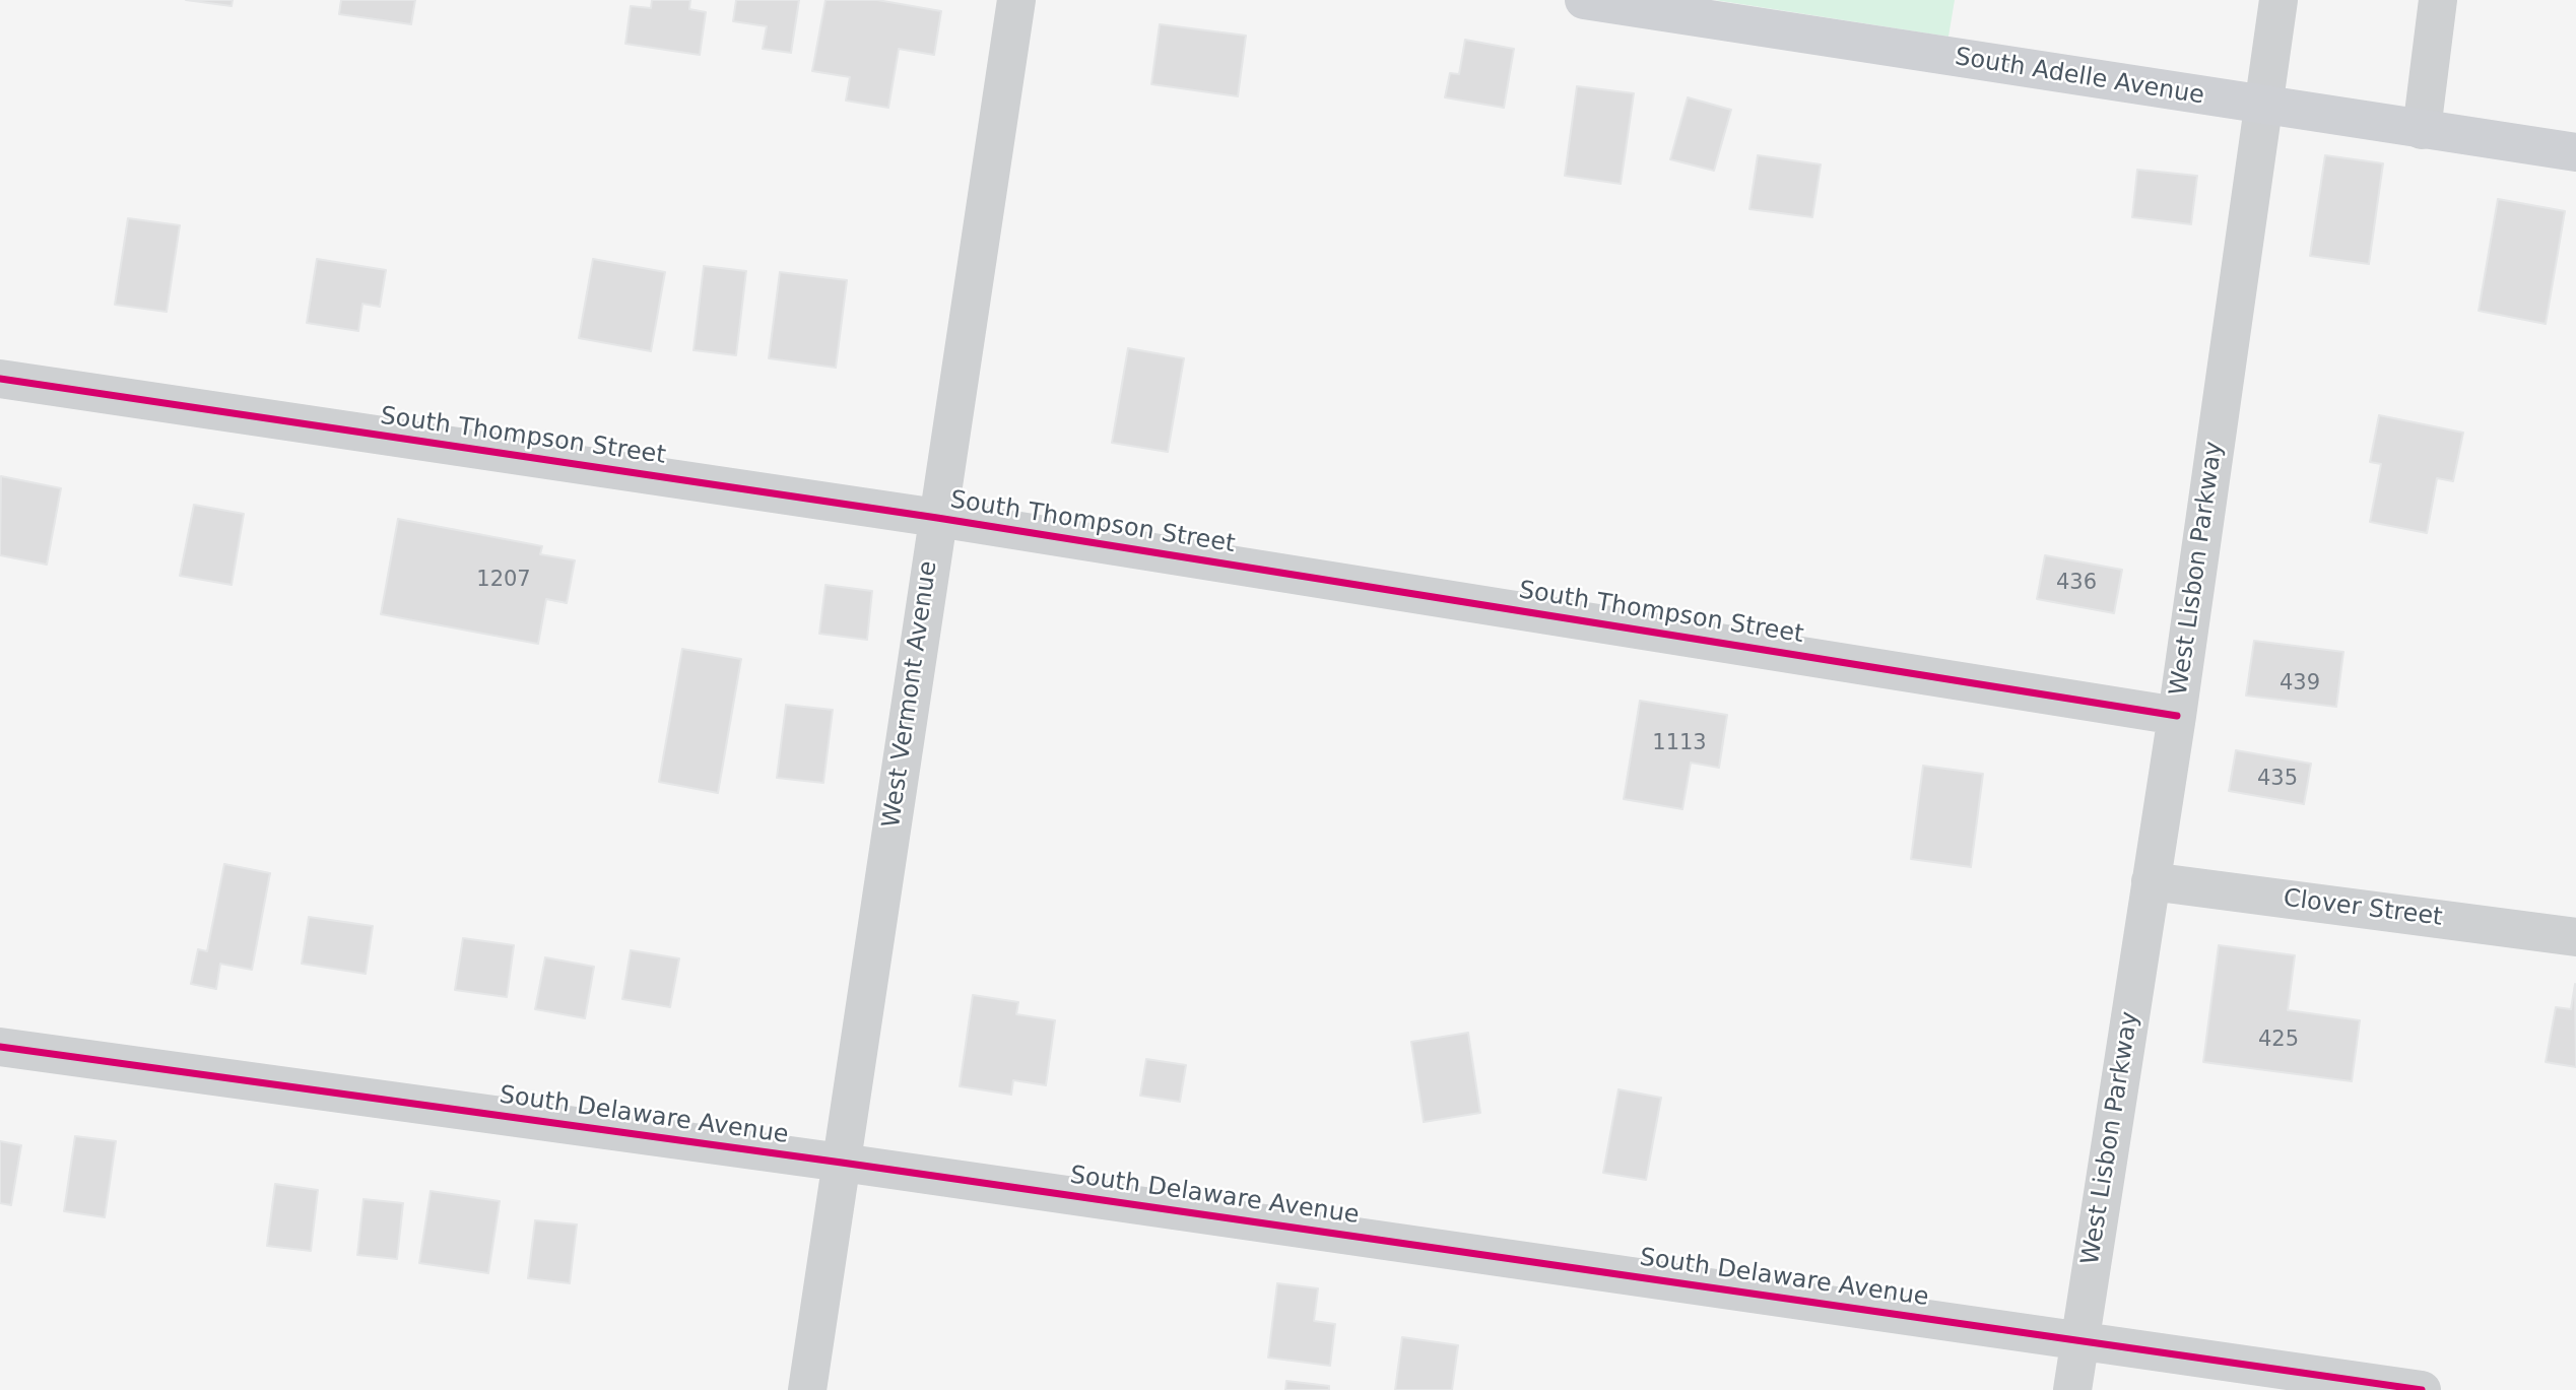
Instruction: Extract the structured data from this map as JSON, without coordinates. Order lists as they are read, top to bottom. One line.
{"streets":{"street":["South Adelle Avenue","South Thompson Street","West Lisbon Parkway","West Vermont Avenue","Clover Street","South Delaware Avenue"]},"crossings":[["South Adelle Avenue","West Lisbon Parkway"],["South Thompson Street","West Lisbon Parkway"],["South Thompson Street","West Vermont Avenue"],["West Lisbon Parkway","Clover Street"],["West Lisbon Parkway","South Delaware Avenue"],["West Vermont Avenue","South Delaware Avenue"]],"house_numbers":["1207","436","439","1113","435","425"]}
